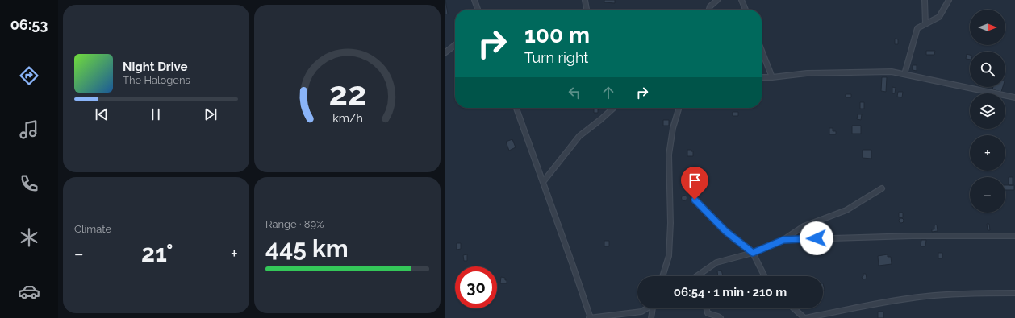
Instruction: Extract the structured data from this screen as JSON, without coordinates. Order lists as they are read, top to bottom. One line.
{"north":"right","page":{"tabs":"06:53","map_buttons":["+","−"],"turn":["100 m","Turn right"],"song":["Night Drive","The Halogens"],"tile":["Climate",["Range · 89%","445 km"]],"heat":["−","21°","+"],"limit":"30","trip":"06:54 · 1 min · 210 m","gauge":["22","km/h"]}}
